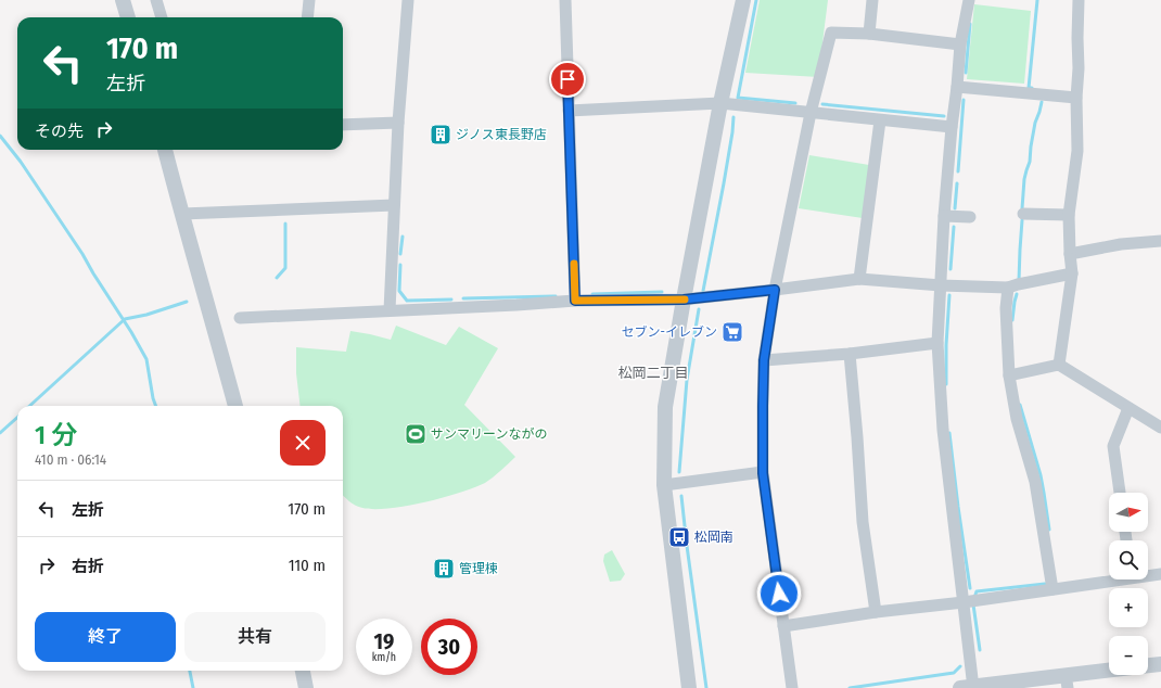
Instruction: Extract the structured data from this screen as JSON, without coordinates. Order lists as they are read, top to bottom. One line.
{"districts":["松岡二丁目"],"places":{"building":["ジノス東長野店","管理棟"],"supermarket":["セブン-イレブン"],"sports":["サンマリーンながの"],"bus stop":["松岡南"]},"north":"right","page":{"turn":["170 m","左折"],"then":"その先","heading":["1 分","410 m · 06:14"],"list":[{"name":"左折","value":"170 m"},{"name":"右折","value":"110 m"}],"map_buttons":["+","−"],"buttons":["終了","共有"],"speed":"19 km/h","limit":"30"}}
